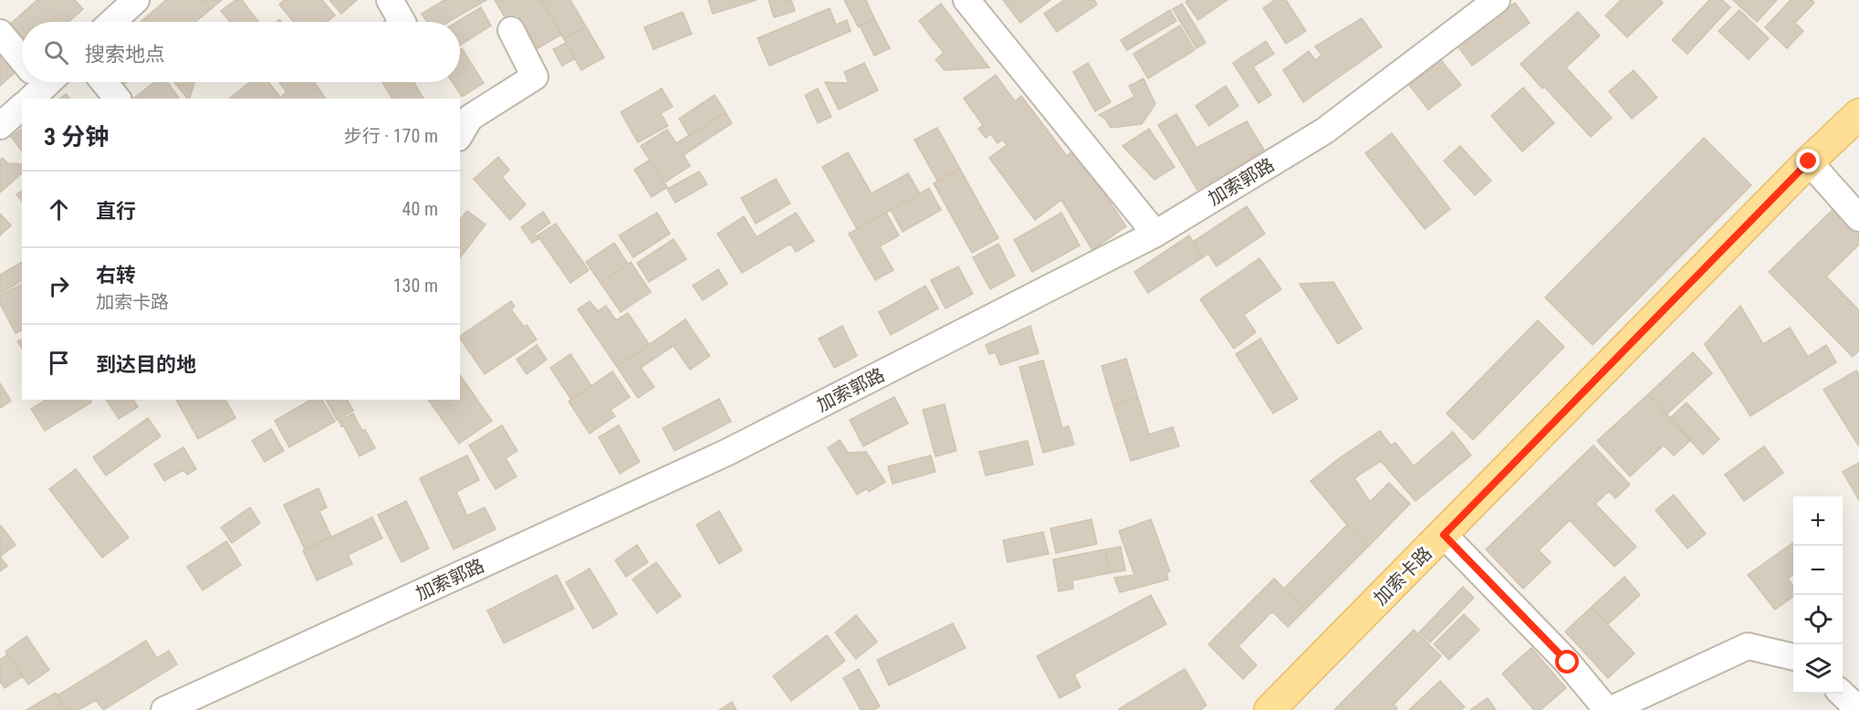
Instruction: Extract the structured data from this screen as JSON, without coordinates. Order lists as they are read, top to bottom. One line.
{"streets":{"main road":["加索卡路"],"street":["加索郭路"]},"page":{"search":"搜索地点","heading":["3 分钟","步行 · 170 m"],"list":[["直行","40 m"],["右转","加索卡路","130 m"],"到达目的地"],"map_buttons":["+","−"]}}
